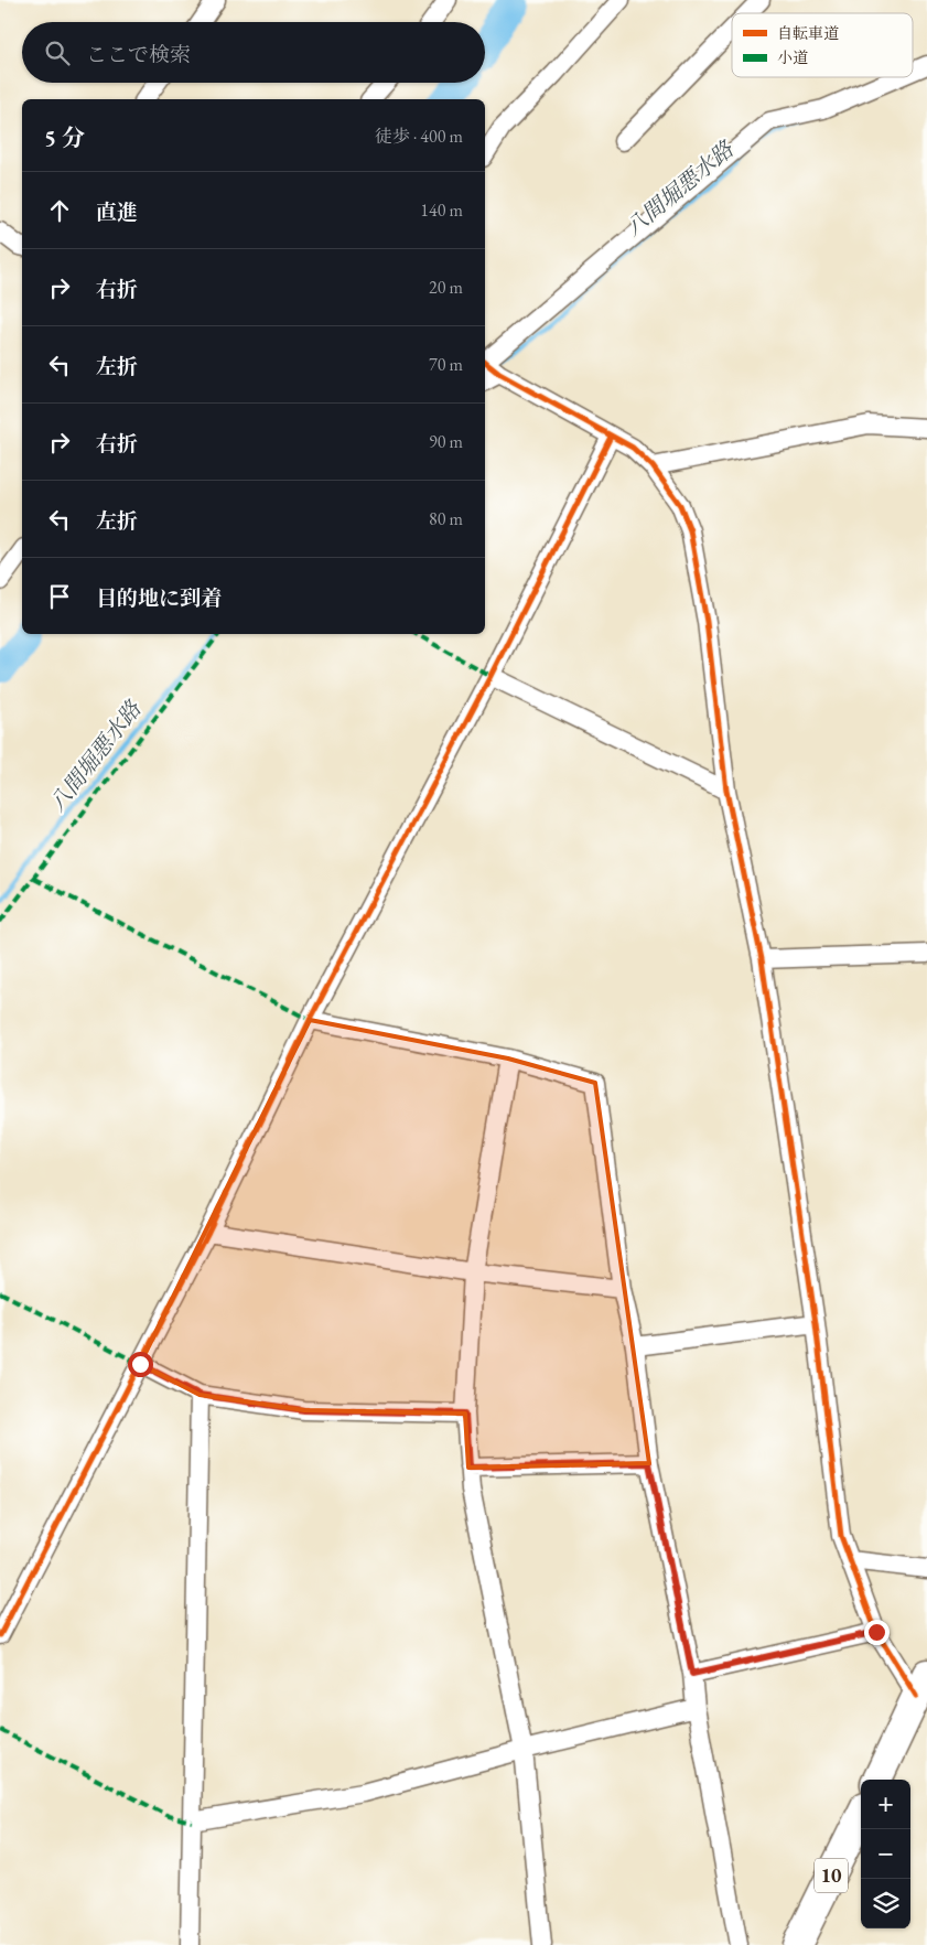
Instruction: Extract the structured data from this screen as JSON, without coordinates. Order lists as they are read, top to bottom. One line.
{"streets":{"main road":["10"]},"water":["八間堀悪水路"],"legend":["自転車道","小道"],"page":{"search":"ここで検索","heading":["5 分","徒歩 · 400 m"],"list":[["直進","140 m"],["右折","20 m"],["左折","70 m"],["右折","90 m"],["左折","80 m"],"目的地に到着"],"map_buttons":["+","−"]}}
